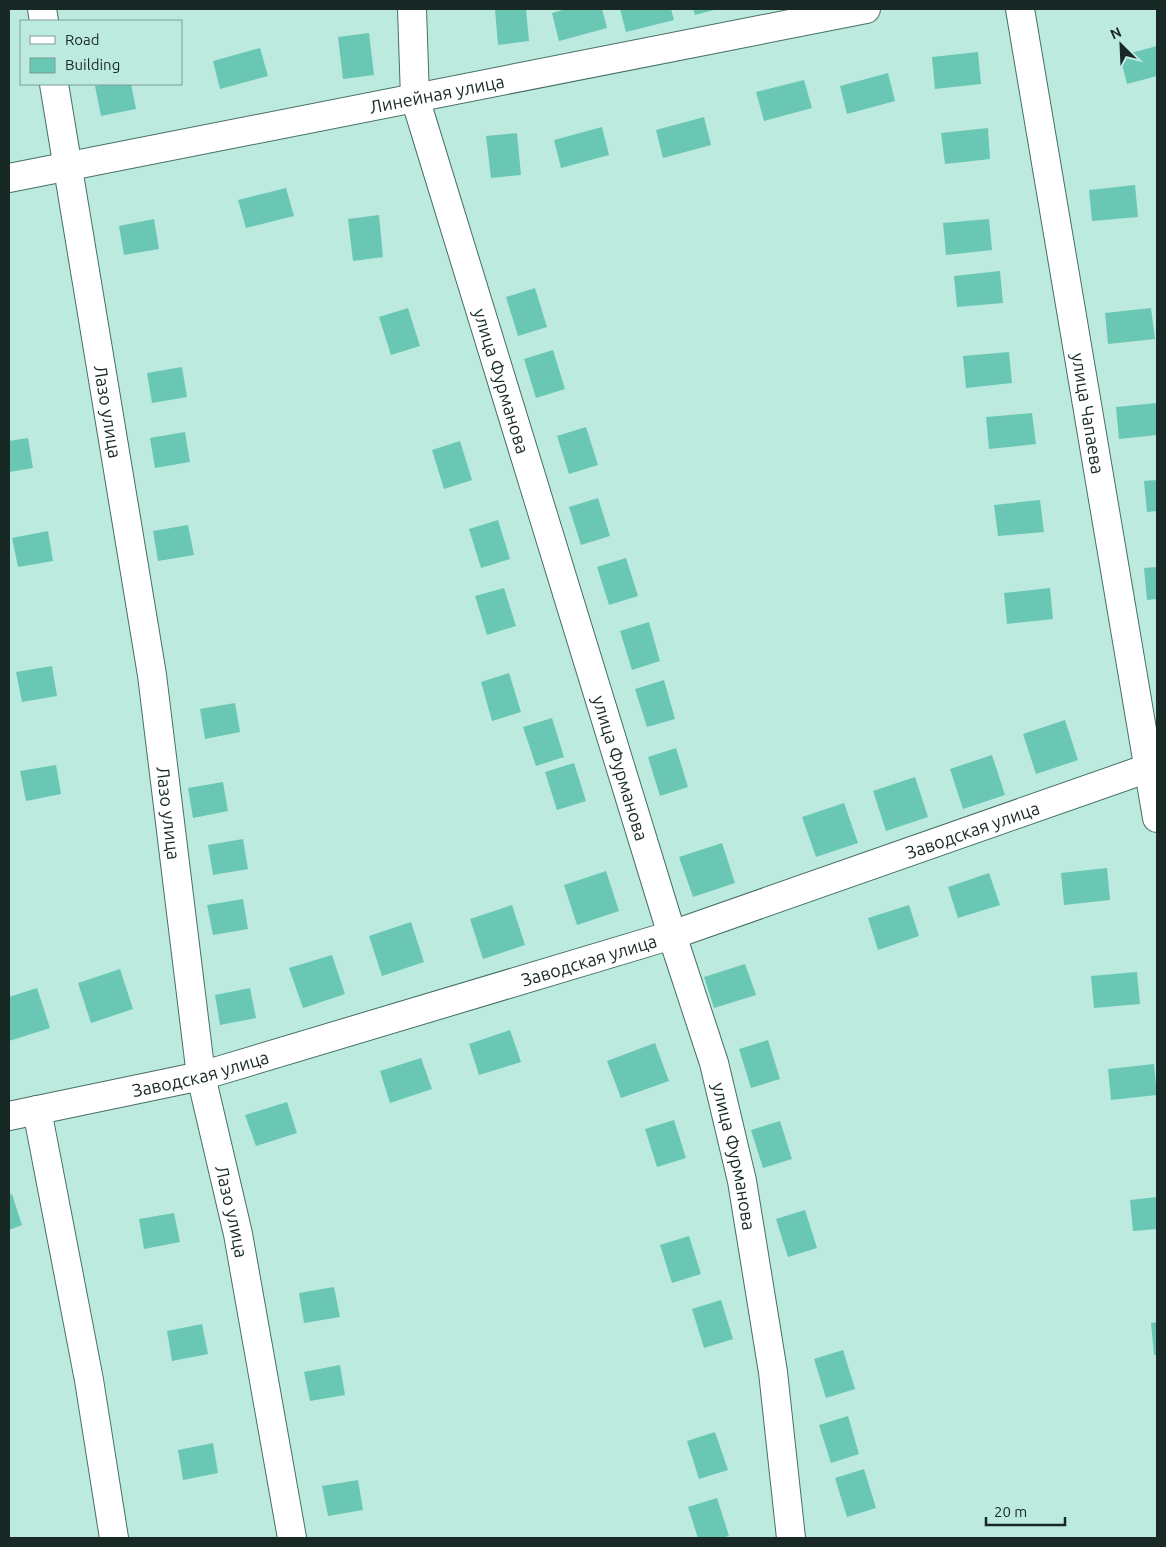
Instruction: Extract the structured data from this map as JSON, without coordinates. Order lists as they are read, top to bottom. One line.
{"streets":{"street":["Линейная улица","улица Фурманова","Лазо улица","улица Чапаева","Заводская улица"]},"crossings":[["Линейная улица","улица Фурманова"],["Линейная улица","Лазо улица"],["улица Фурманова","Заводская улица"],["Лазо улица","Заводская улица"],["улица Чапаева","Заводская улица"]],"legend":["Road","Building"],"scale_bar":"20 m","north":"top left"}
